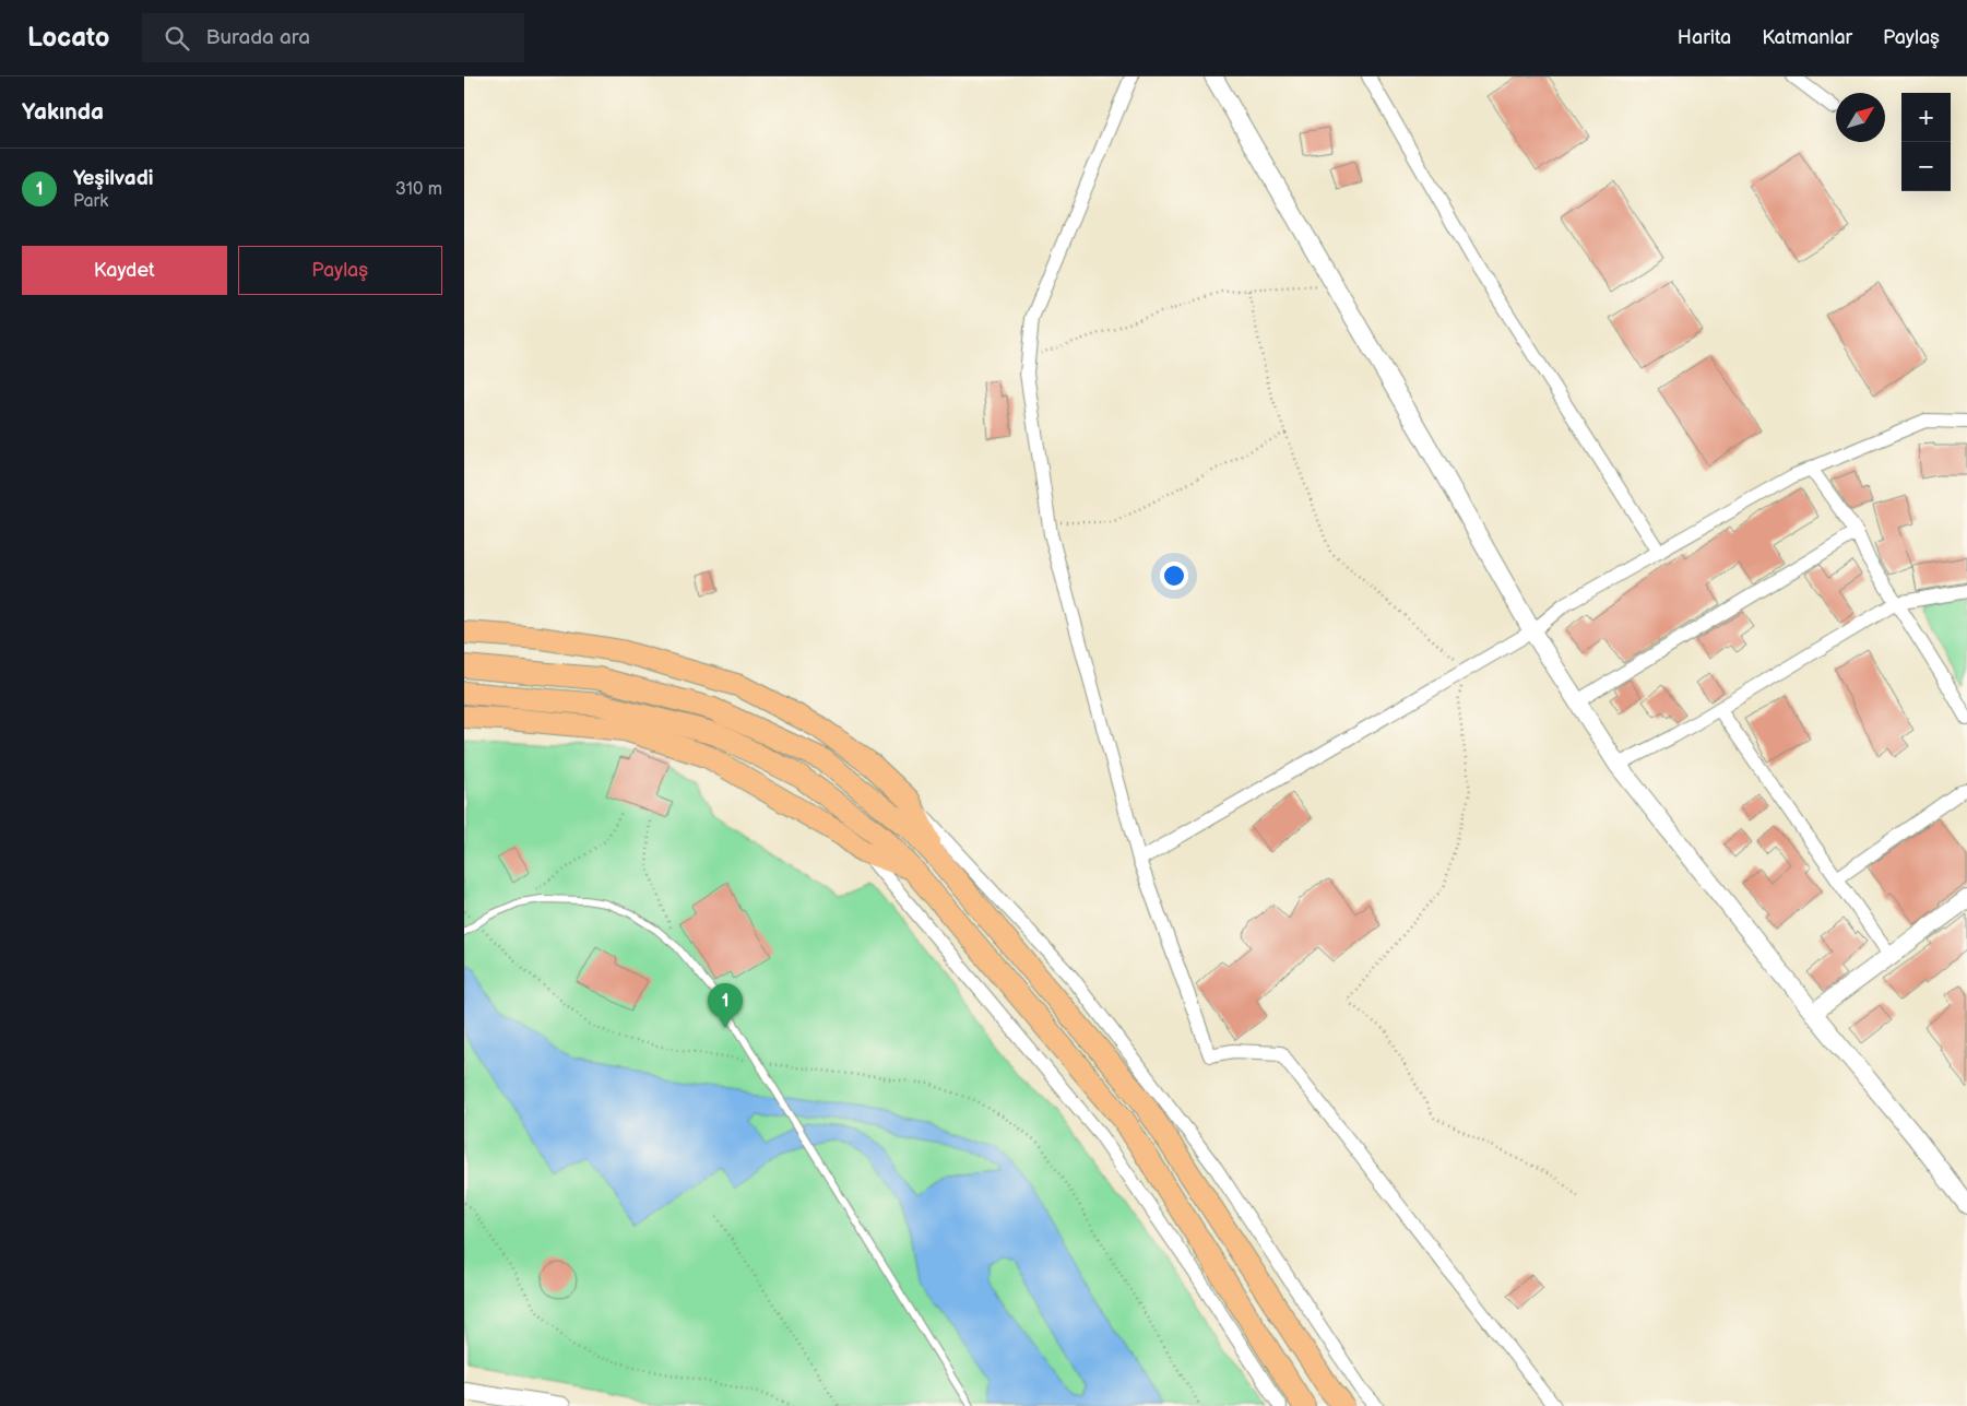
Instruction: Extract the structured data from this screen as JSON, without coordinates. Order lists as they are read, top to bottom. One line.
{"north":"top right","page":{"header":"Locato","search":"Burada ara","nav":["Harita","Katmanlar","Paylaş"],"heading":"Yakında","map_buttons":["+","−"],"list":[{"mark":"1","name":"Yeşilvadi","note":"Park","value":"310 m"}],"buttons":["Kaydet","Paylaş"],"pins":"1"}}
